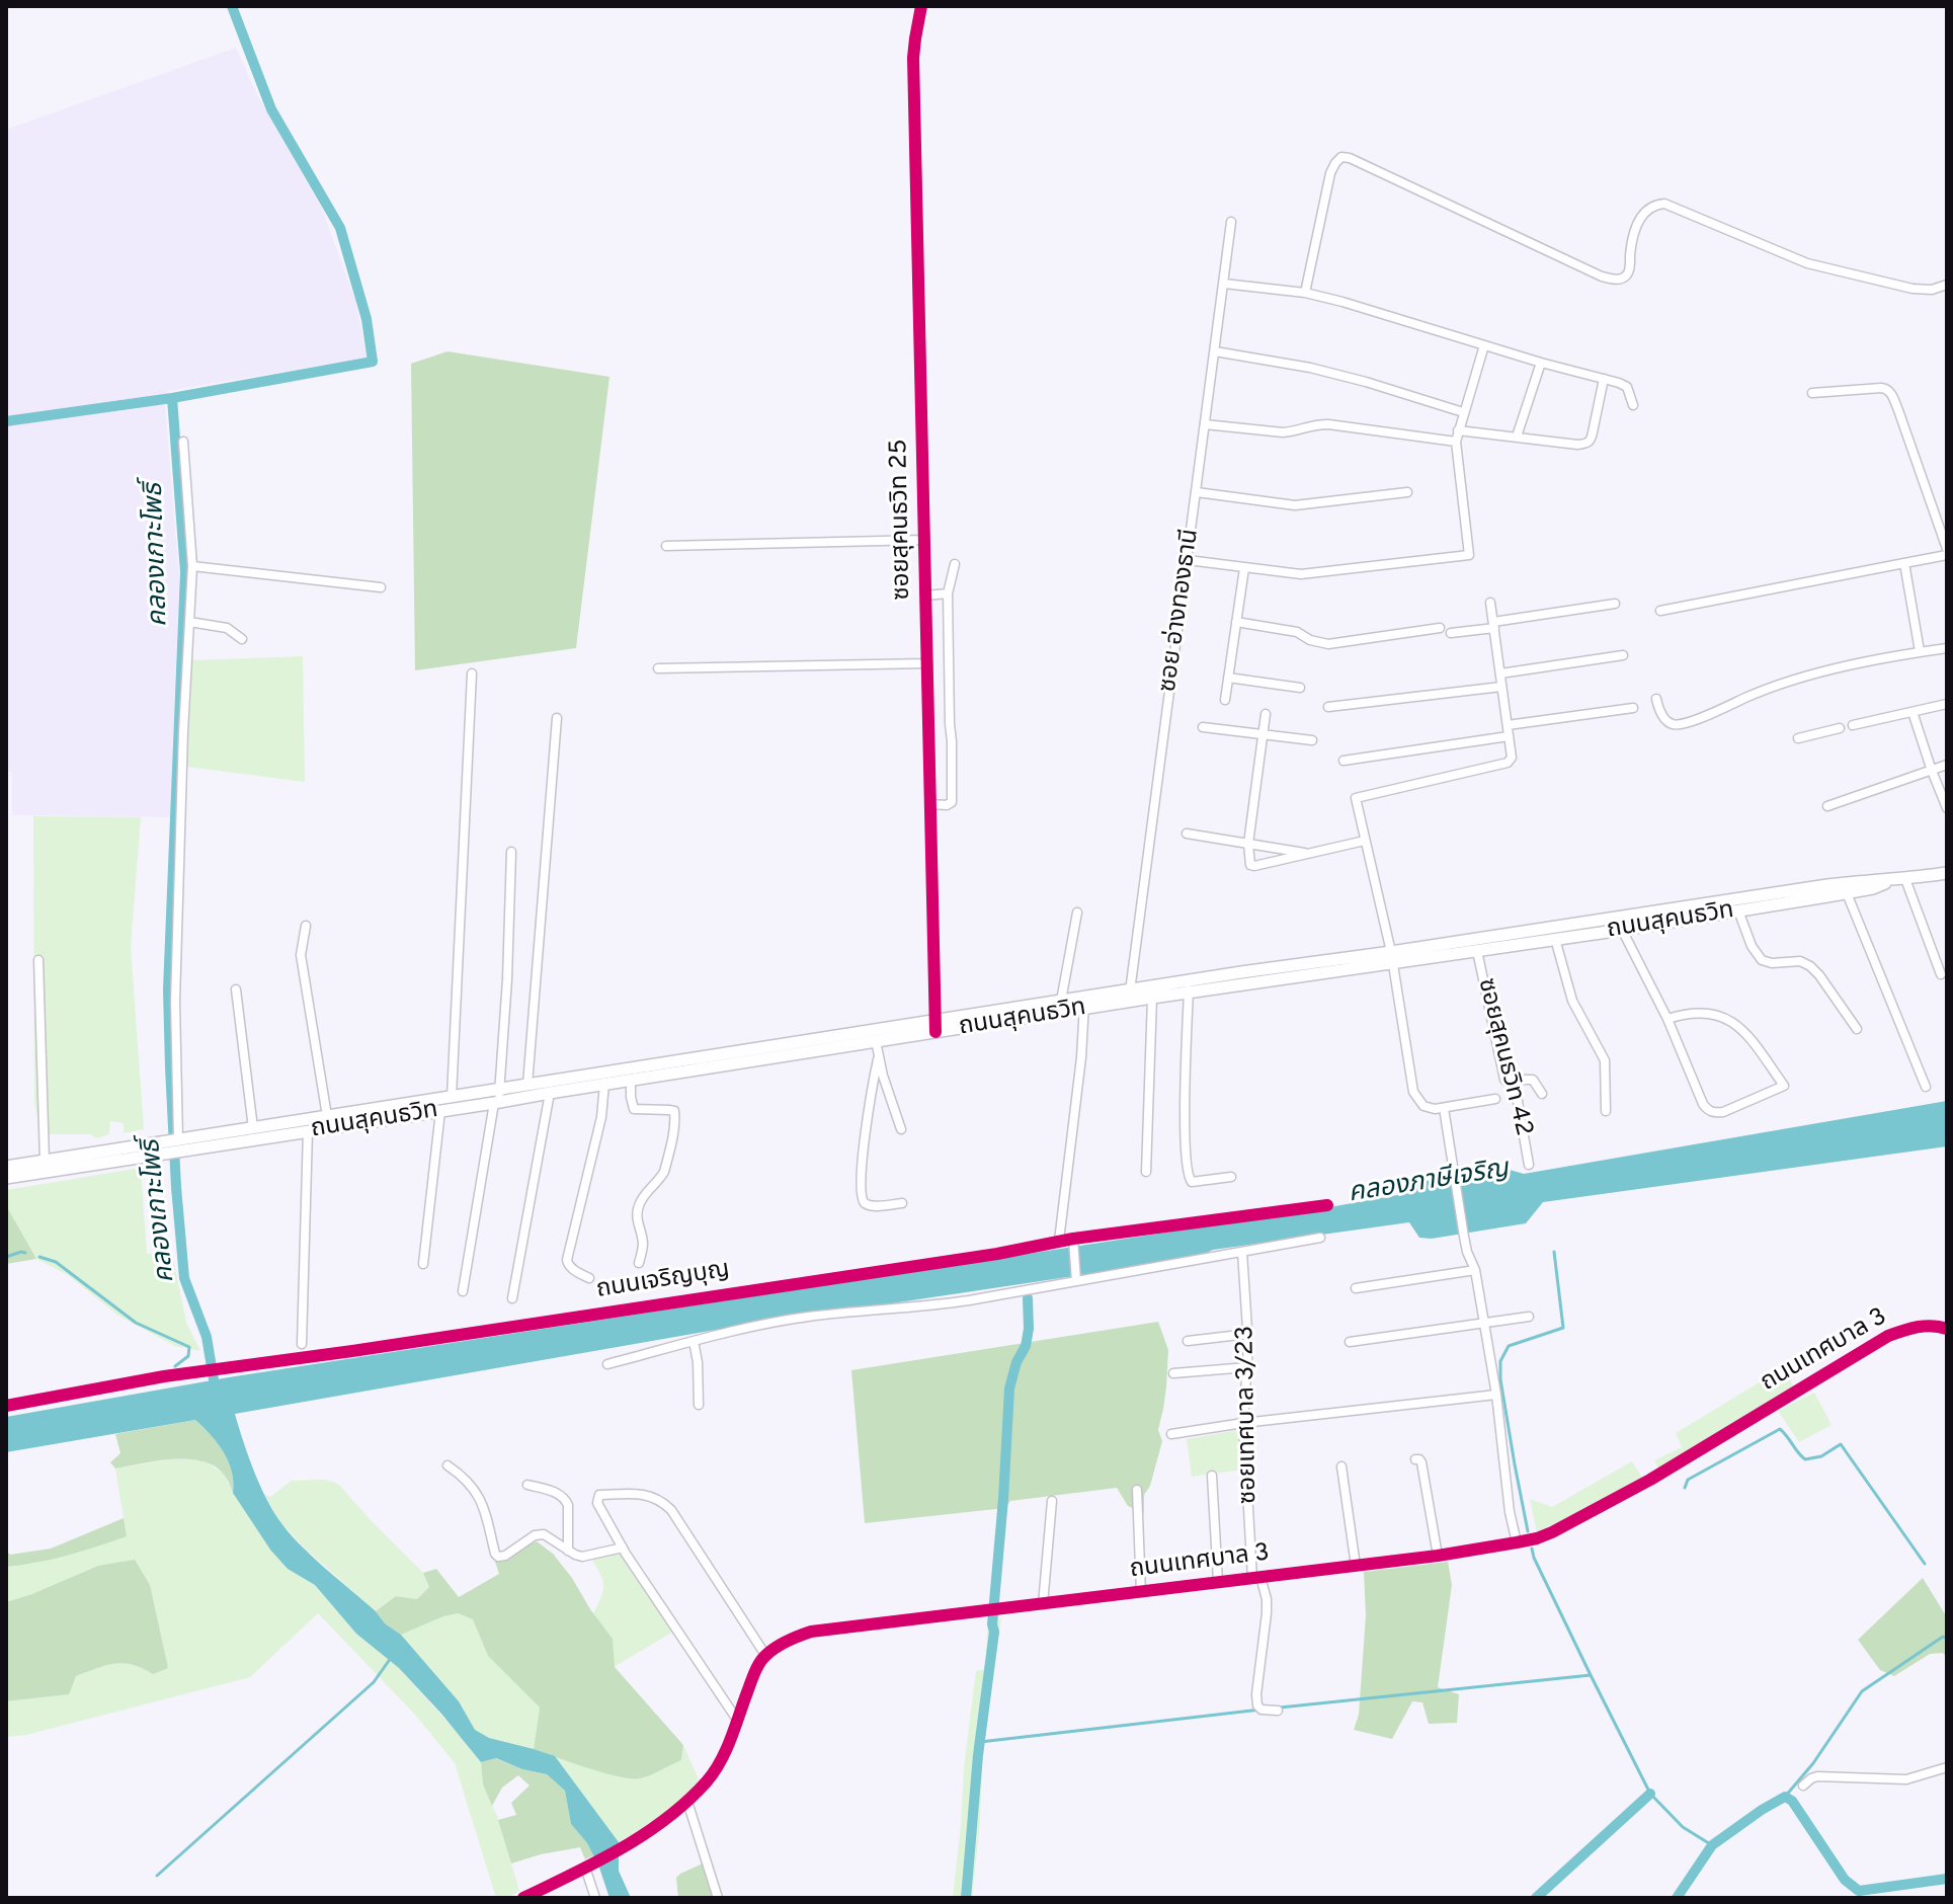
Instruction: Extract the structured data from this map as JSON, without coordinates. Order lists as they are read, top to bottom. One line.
{"streets":{"main road":["ถนนสุคนธวิท"],"street":["ซอยสุคนธวิท 25","ซอย อ่างทองธานี","ซอยสุคนธวิท 42","ถนนเจริญบุญ","ถนนเทศบาล 3","ซอยเทศบาล 3/23"]},"crossings":[["ซอยสุคนธวิท 25","ถนนสุคนธวิท"],["ซอย อ่างทองธานี","ถนนสุคนธวิท"],["ถนนสุคนธวิท","ซอยสุคนธวิท 42"],["ถนนเทศบาล 3","ซอยเทศบาล 3/23"]],"water":["คลองเกาะโพธิ์","คลองภาษีเจริญ"]}
